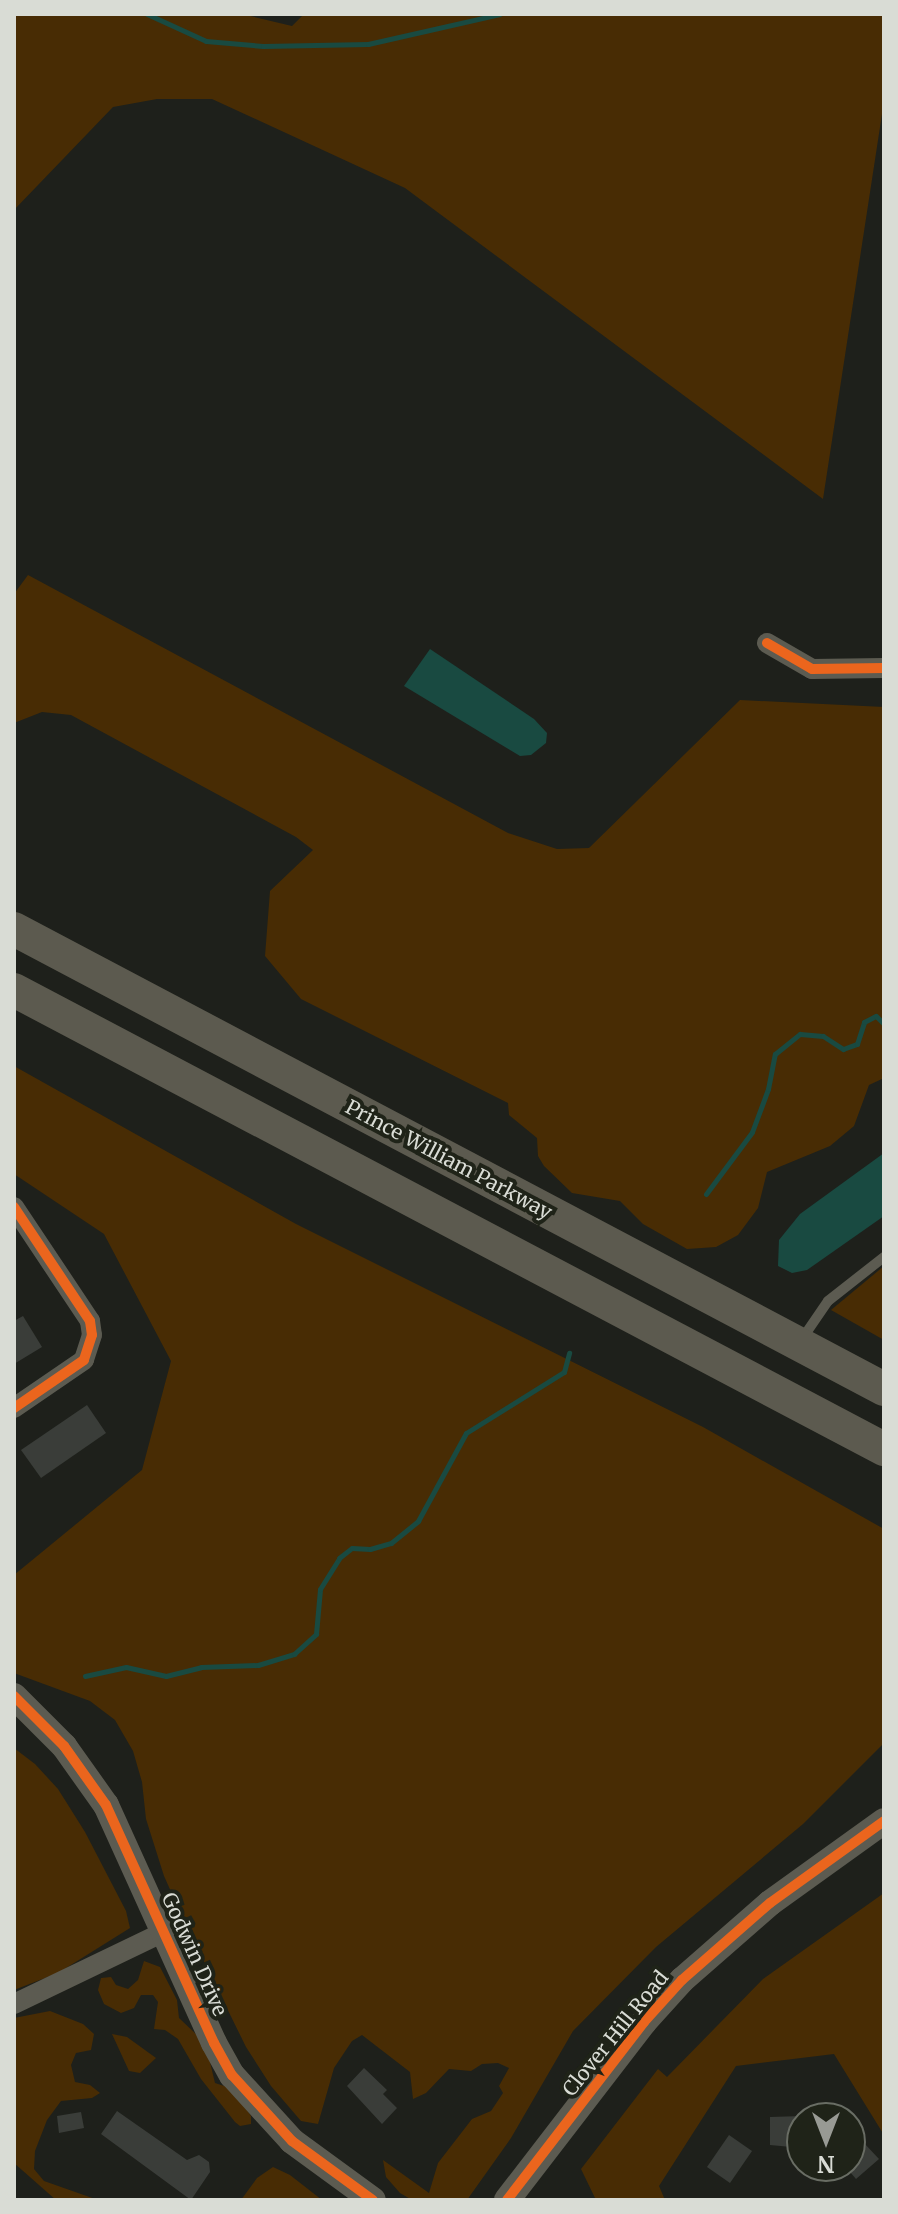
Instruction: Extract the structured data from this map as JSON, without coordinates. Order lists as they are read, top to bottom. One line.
{"streets":{"highway":["Prince William Parkway"],"street":["Godwin Drive","Clover Hill Road"]},"north":"bottom"}
